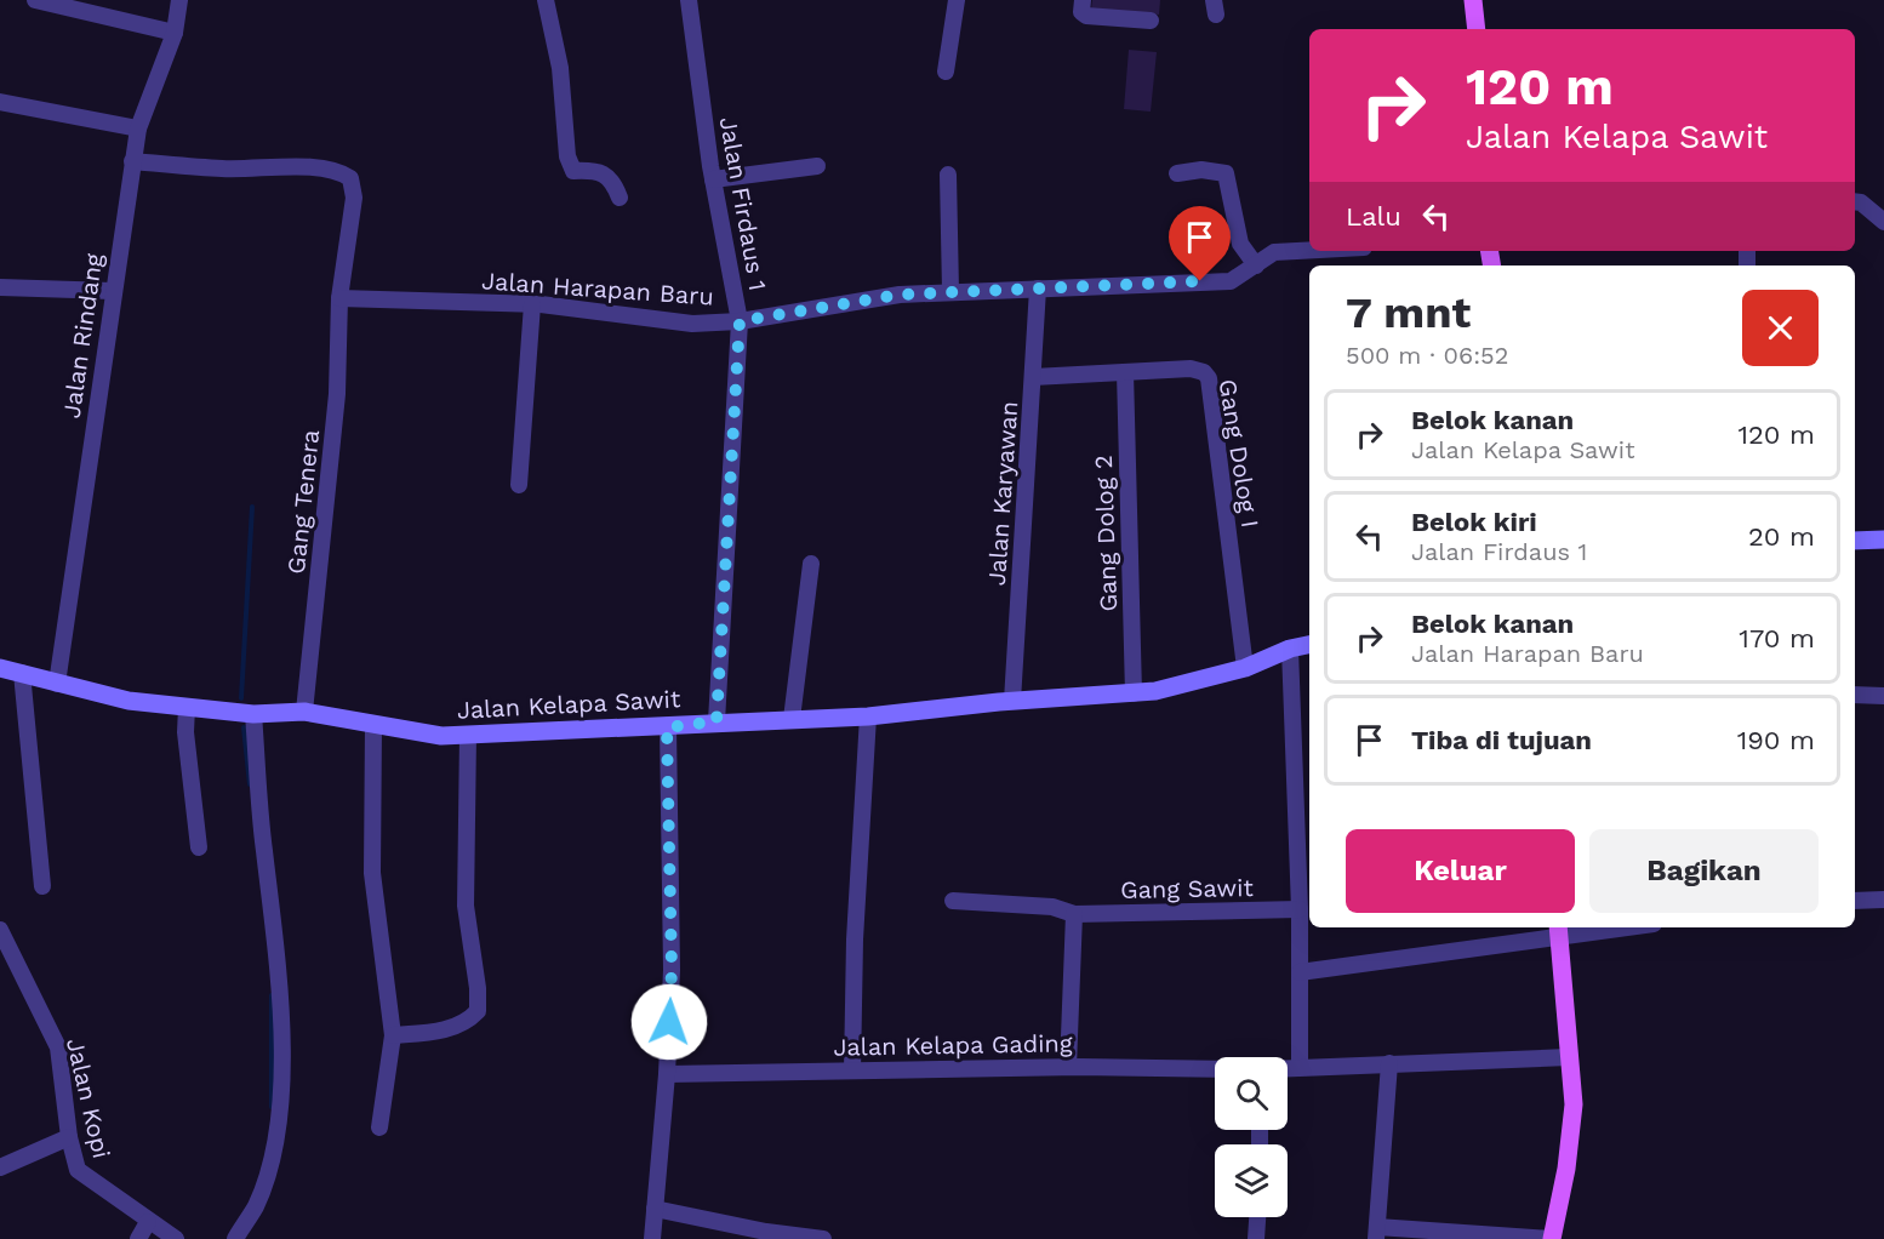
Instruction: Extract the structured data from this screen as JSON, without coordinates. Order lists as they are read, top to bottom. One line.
{"streets":{"main road":["Jalan Kelapa Sawit"],"street":["Jalan Firdaus 1","Jalan Harapan Baru","Jalan Rindang","Gang Dolog I","Jalan Karyawan","Gang Tenera","Gang Dolog 2","Gang Sawit","Jalan Kelapa Gading","Jalan Kopi"]},"crossings":[["Jalan Firdaus 1","Jalan Harapan Baru"],["Jalan Firdaus 1","Jalan Kelapa Sawit"],["Jalan Harapan Baru","Jalan Karyawan"],["Jalan Harapan Baru","Gang Tenera"],["Jalan Rindang","Gang Tenera"],["Jalan Rindang","Jalan Kelapa Sawit"],["Gang Dolog I","Jalan Karyawan"],["Gang Dolog I","Gang Dolog 2"],["Gang Dolog I","Jalan Kelapa Sawit"],["Jalan Karyawan","Jalan Kelapa Sawit"],["Gang Tenera","Jalan Kelapa Sawit"],["Gang Dolog 2","Jalan Kelapa Sawit"]],"page":{"turn":["120 m","Jalan Kelapa Sawit"],"then":"Lalu","heading":["7 mnt","500 m · 06:52"],"list":[{"name":"Belok kanan","note":"Jalan Kelapa Sawit","value":"120 m"},{"name":"Belok kiri","note":"Jalan Firdaus 1","value":"20 m"},{"name":"Belok kanan","note":"Jalan Harapan Baru","value":"170 m"},{"name":"Tiba di tujuan","value":"190 m"}],"buttons":["Keluar","Bagikan"]}}
